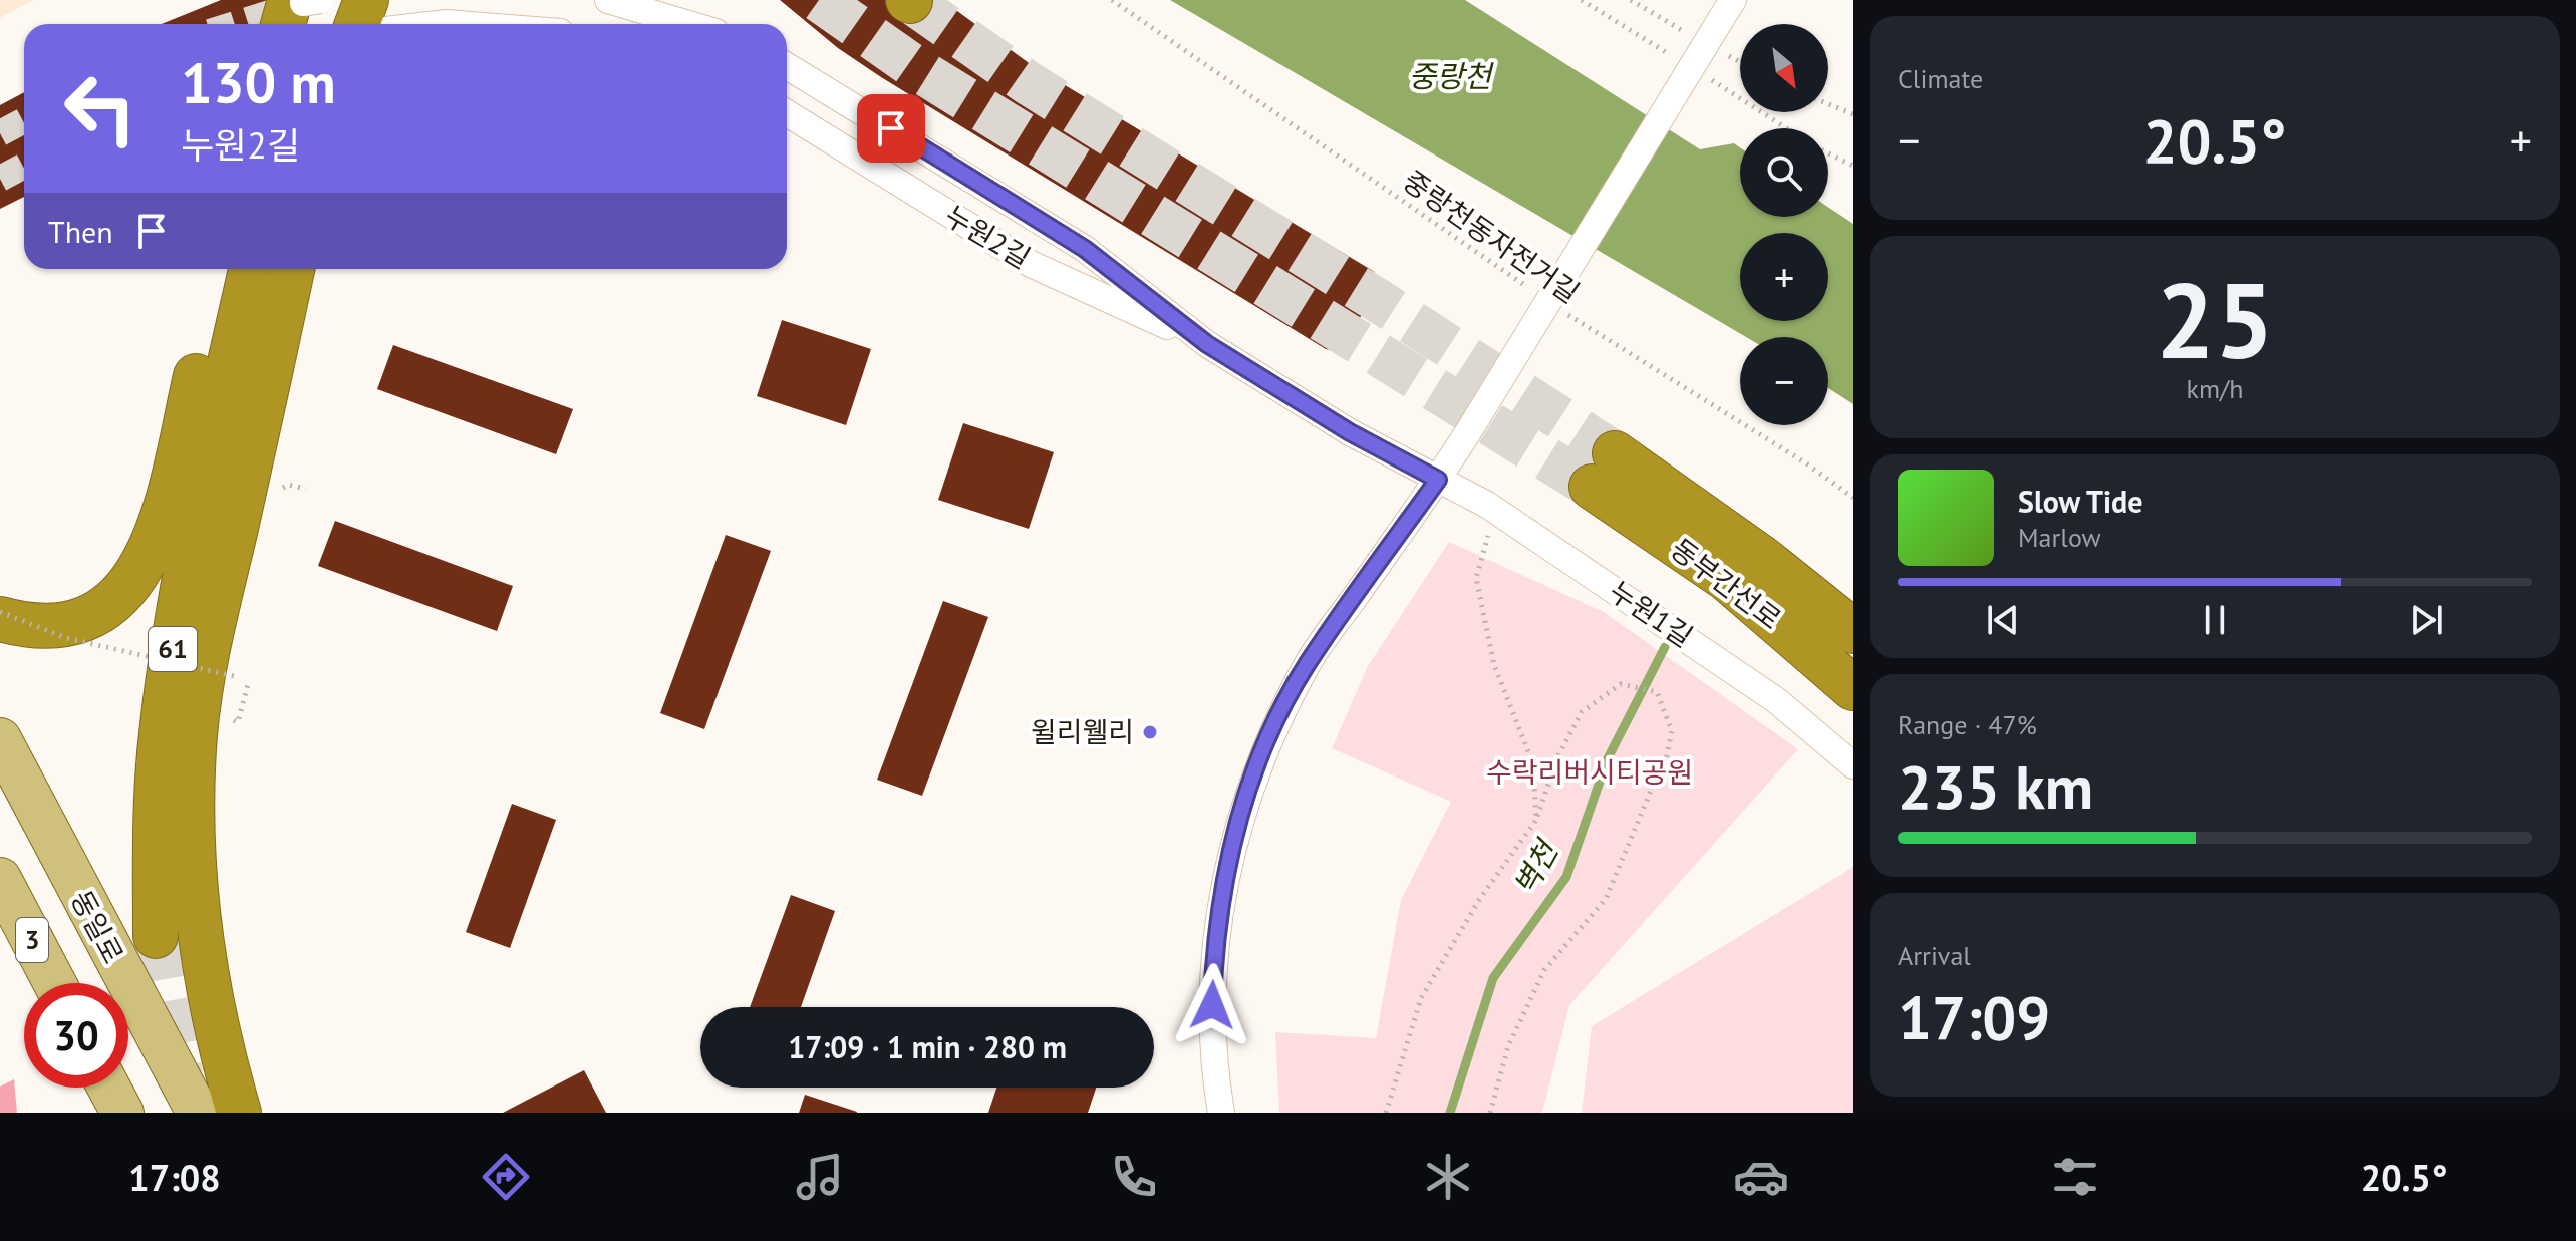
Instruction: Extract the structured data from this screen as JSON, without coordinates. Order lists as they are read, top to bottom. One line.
{"streets":{"highway":["동부간선로","61"],"main road":["동일로","3"],"street":["누원2길","누원1길"],"path":["중랑천동자전거길"]},"crossings":[["누원2길","누원1길"]],"water":["중랑천","벽천"],"parks":["수락리버시티공원"],"places":["윌리웰리"],"north":"bottom right","page":{"tile":["Climate",["25","km/h"],["Range · 47%","235 km"],["Arrival","17:09"]],"map_buttons":["+","−"],"turn":["130 m","누원2길"],"heat":["−","20.5°","+"],"then":"Then","song":["Slow Tide","Marlow"],"limit":"30","trip":"17:09 · 1 min · 280 m","tabs":["17:08","20.5°"]}}
